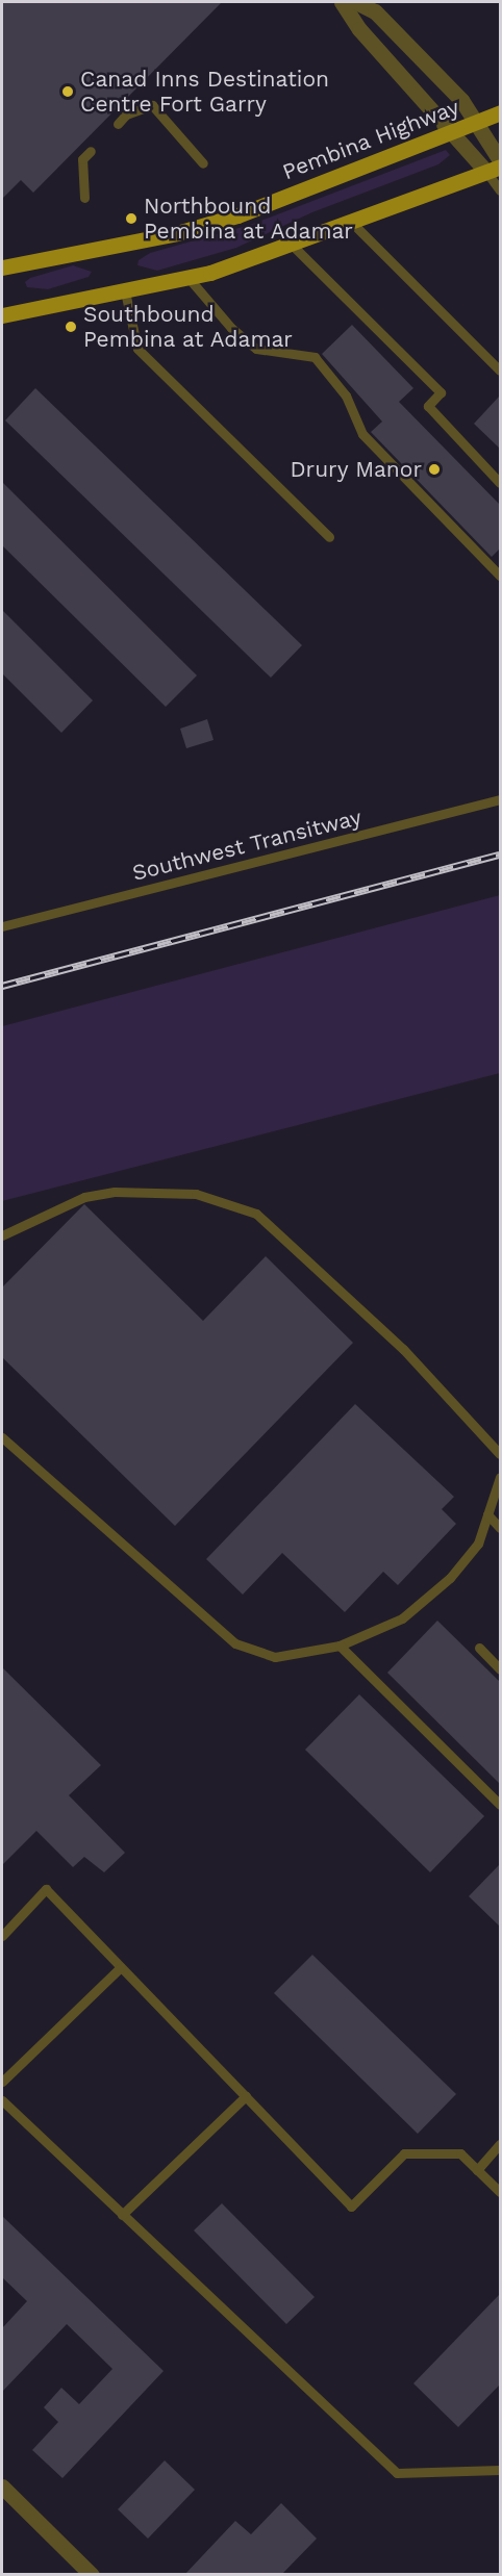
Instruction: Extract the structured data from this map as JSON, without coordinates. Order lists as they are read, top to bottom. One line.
{"streets":{"main road":["Pembina Highway"],"lane":["Southwest Transitway"]},"places":["Canad Inns Destination Centre Fort Garry","Northbound Pembina at Adamar","Southbound Pembina at Adamar","Drury Manor"]}
